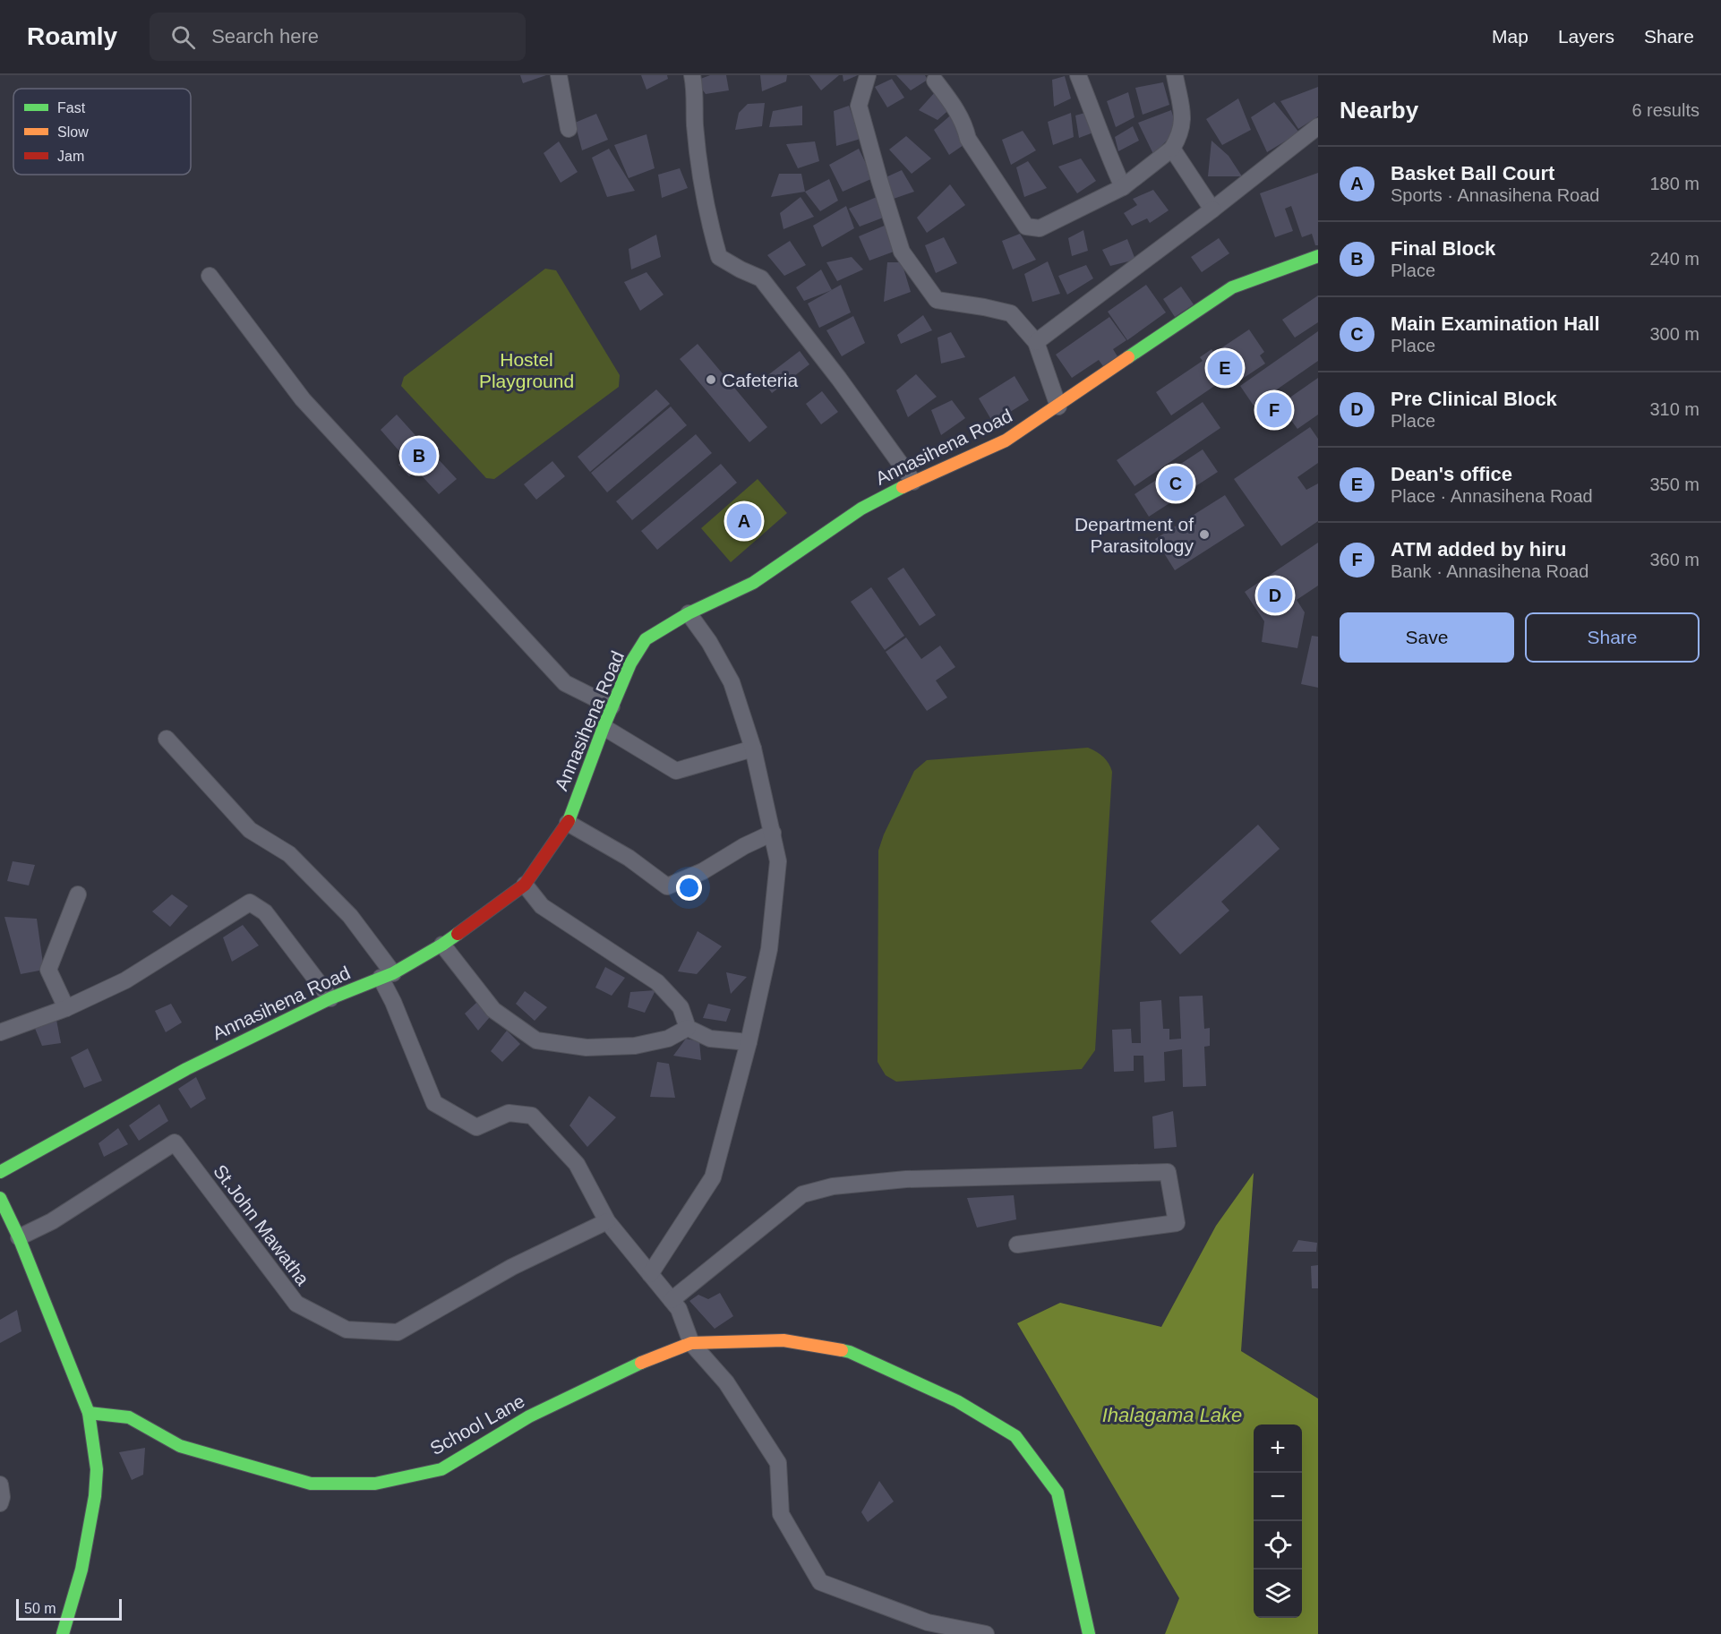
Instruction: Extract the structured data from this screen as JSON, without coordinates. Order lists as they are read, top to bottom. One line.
{"streets":{"street":["Annasihena Road","St.John Mawatha","School Lane"]},"water":["Ihalagama Lake"],"parks":["Hostel Playground"],"places":["Cafeteria","Department of Parasitology"],"legend":["Fast","Slow","Jam"],"scale_bar":"50 m","page":{"header":"Roamly","search":"Search here","nav":["Map","Layers","Share"],"heading":["Nearby","6 results"],"list":[{"mark":"A","name":"Basket Ball Court","note":"Sports · Annasihena Road","value":"180 m"},{"mark":"B","name":"Final Block","note":"Place","value":"240 m"},{"mark":"C","name":"Main Examination Hall","note":"Place","value":"300 m"},{"mark":"D","name":"Pre Clinical Block","note":"Place","value":"310 m"},{"mark":"E","name":"Dean's office","note":"Place · Annasihena Road","value":"350 m"},{"mark":"F","name":"ATM added by hiru","note":"Bank · Annasihena Road","value":"360 m"}],"pins":["E","F","B","C","A","D"],"buttons":["Save","Share"],"map_buttons":["+","−"],"scale":"50 m"}}
